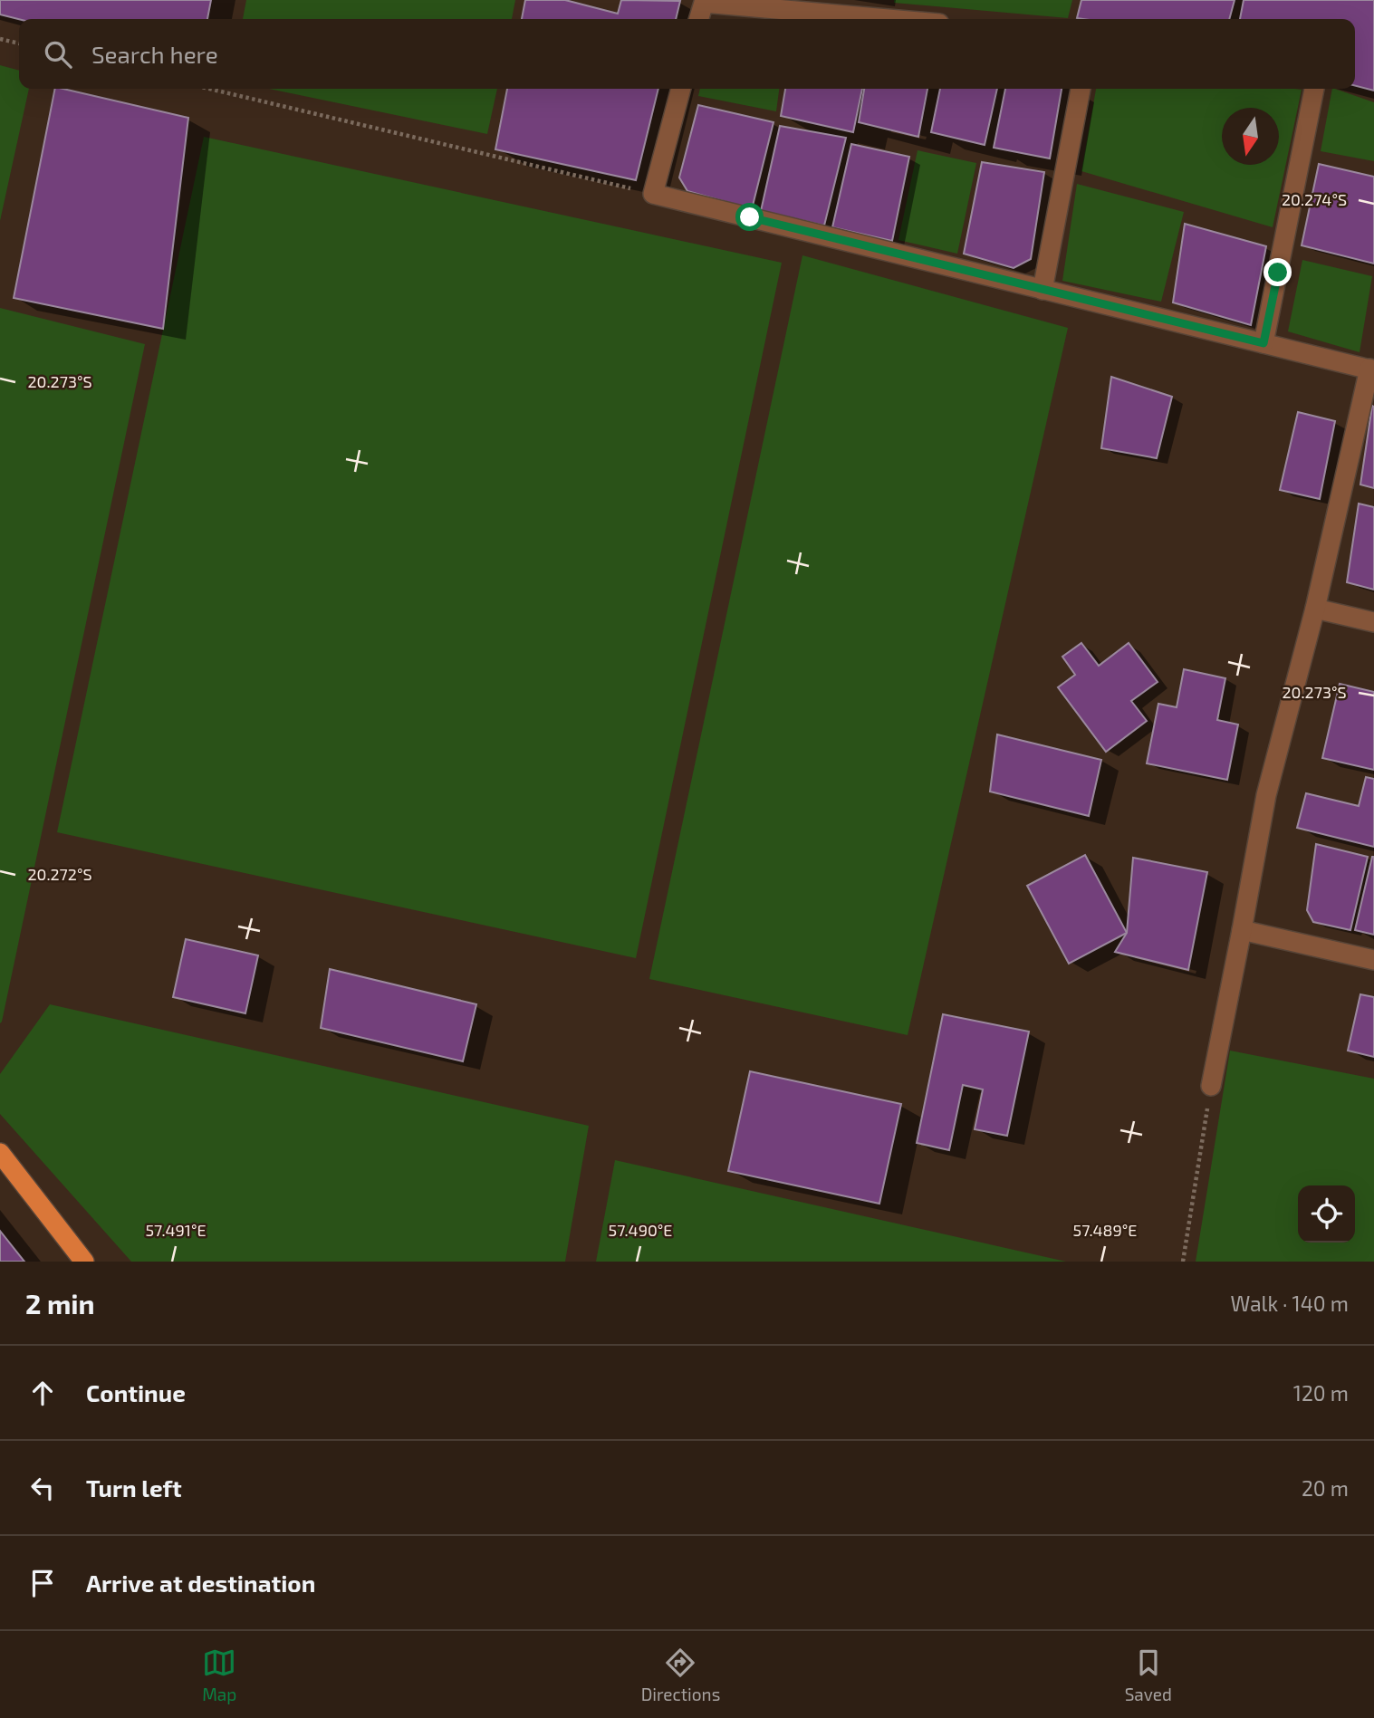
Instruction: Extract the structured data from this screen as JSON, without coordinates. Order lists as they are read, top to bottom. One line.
{"north":"bottom","page":{"search":"Search here","heading":["2 min","Walk · 140 m"],"list":[["Continue","120 m"],["Turn left","20 m"],"Arrive at destination"],"nav":["Map","Directions","Saved"]},"coordinates":["20.274°S","20.273°S","20.272°S","57.491°E","57.490°E","57.489°E"]}
